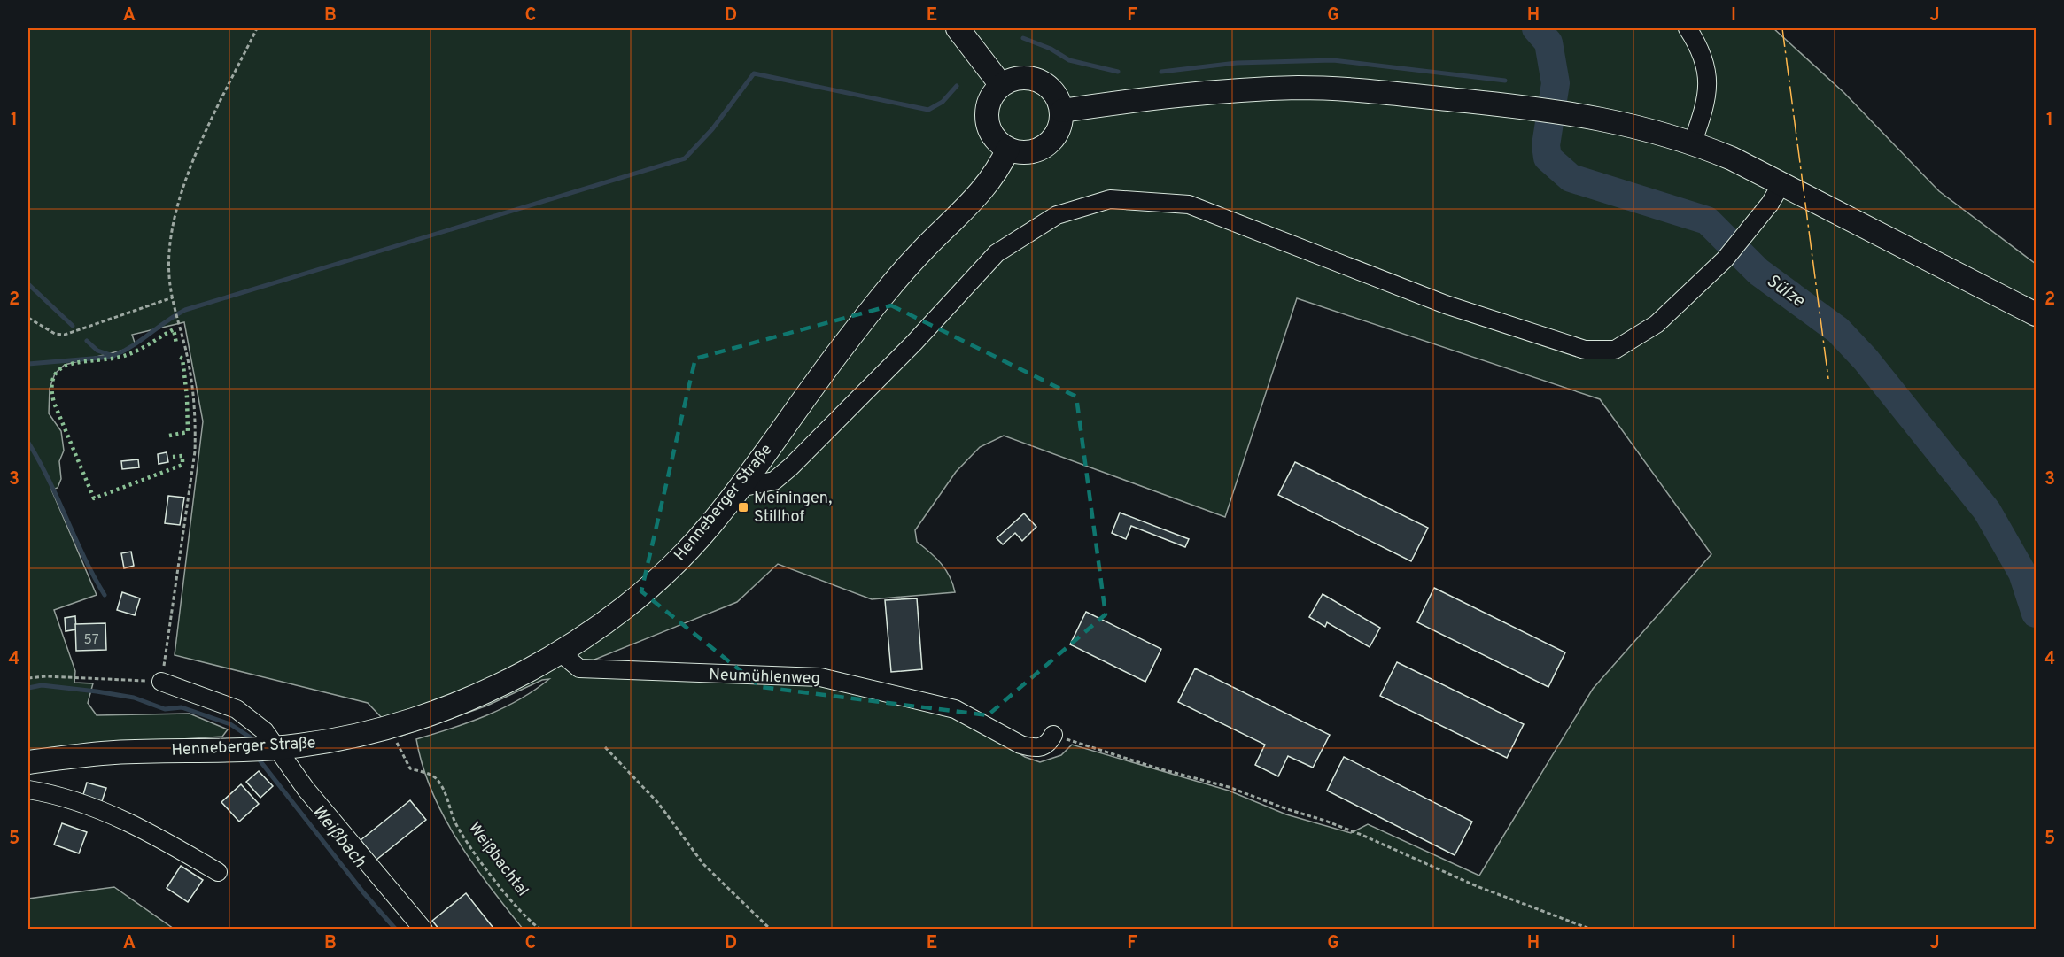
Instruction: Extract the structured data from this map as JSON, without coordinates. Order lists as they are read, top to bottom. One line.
{"streets":{"main road":["Henneberger Straße"],"street":["Neumühlenweg"],"path":["Weißbachtal"]},"crossings":[["Henneberger Straße","Neumühlenweg"],["Henneberger Straße","Weißbachtal"]],"water":["Sülze","Weißbach"],"places":{"transit":["Meiningen, Stillhof"]},"house_numbers":["57"],"grid":{"columns":["A","B","C","D","E","F","G","H","I","J"],"rows":["1","2","3","4","5"]}}
